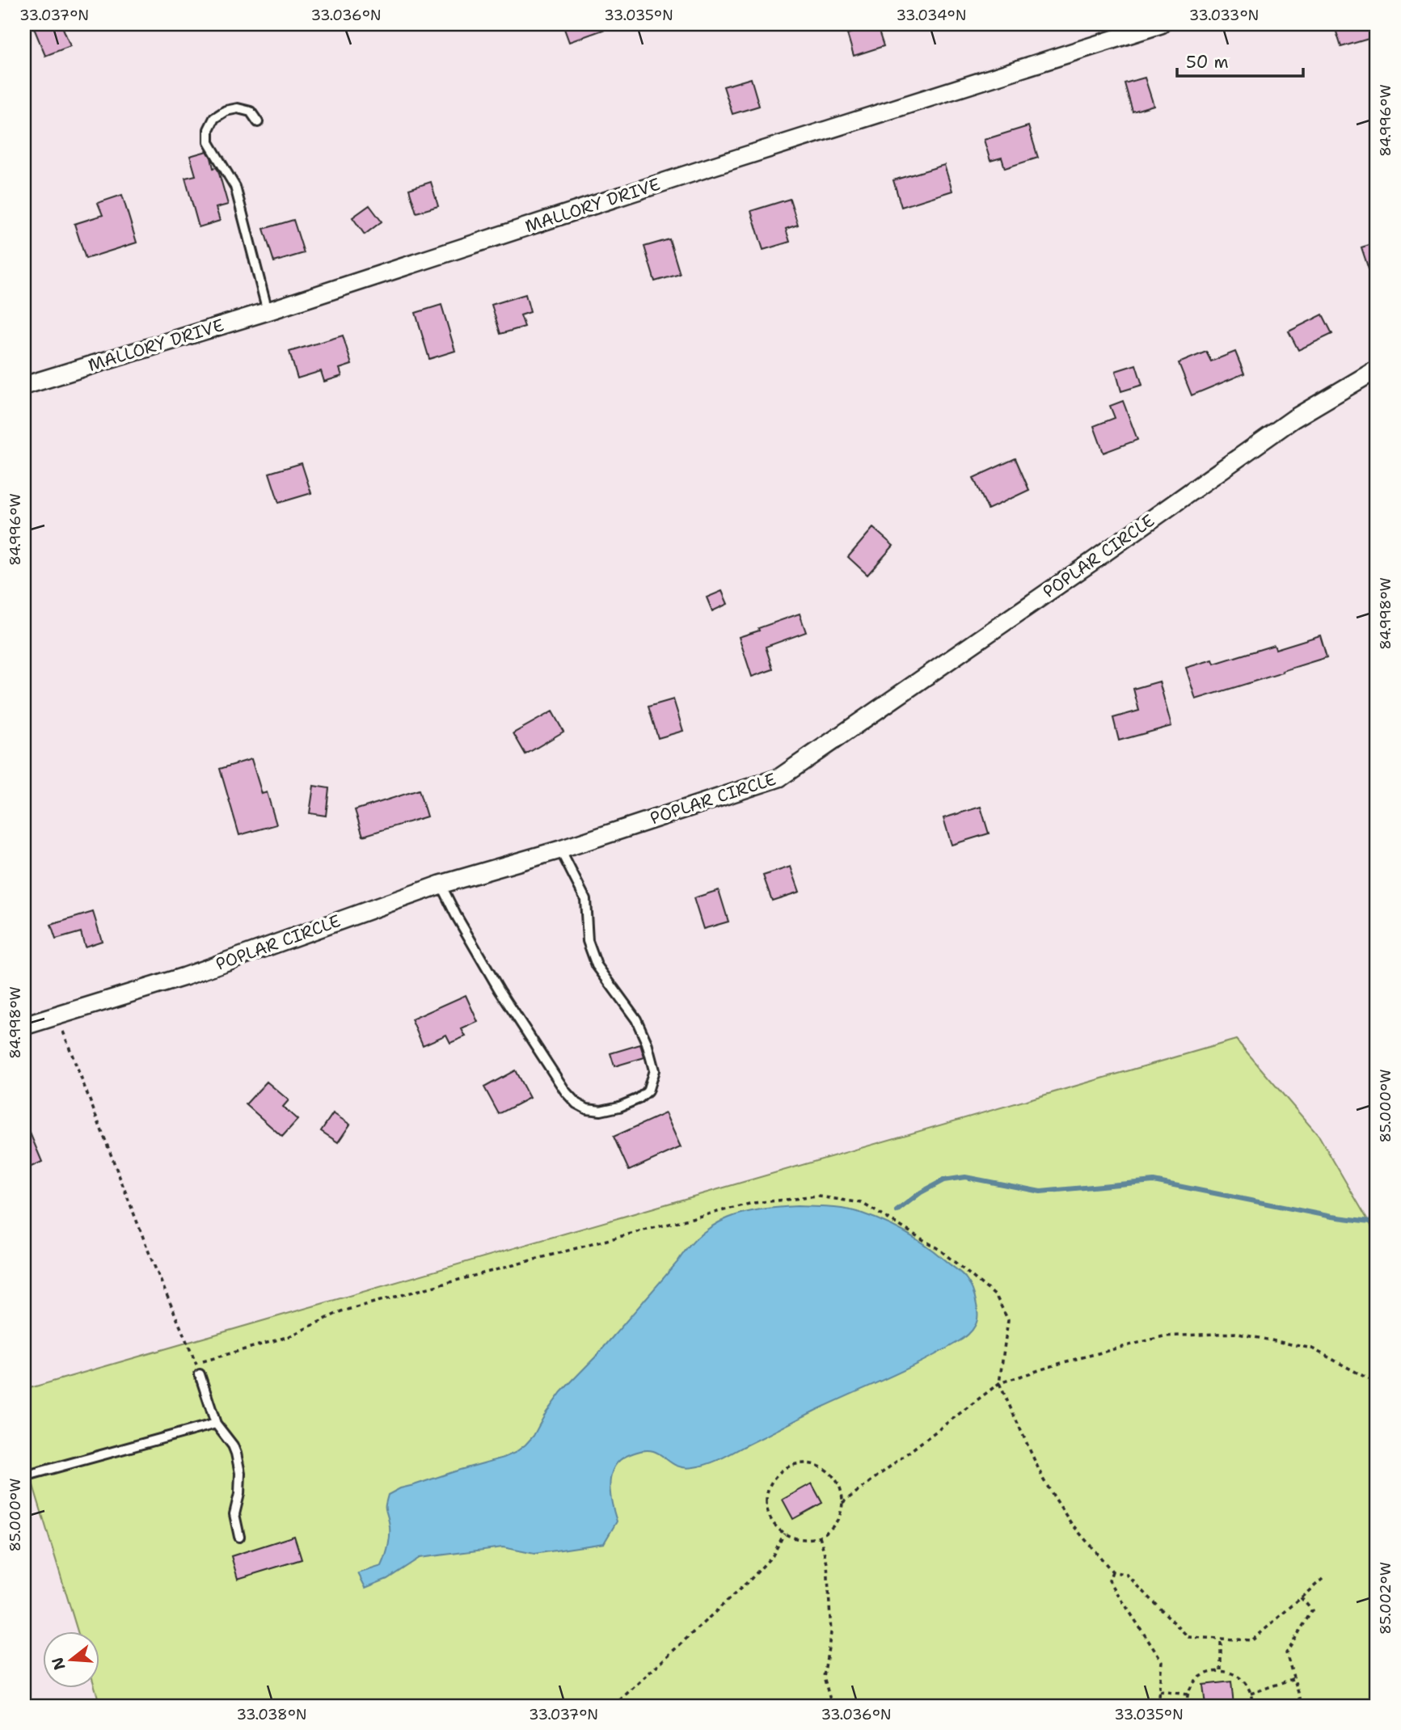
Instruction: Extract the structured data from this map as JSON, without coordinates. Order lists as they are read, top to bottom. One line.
{"streets":{"street":["MALLORY DRIVE","POPLAR CIRCLE"]},"scale_bar":"50 m","north":"left","coordinates":["33.037°N","33.036°N","33.035°N","33.034°N","33.033°N","84.996°W","84.998°W","85.000°W","85.002°W","33.038°N"]}
